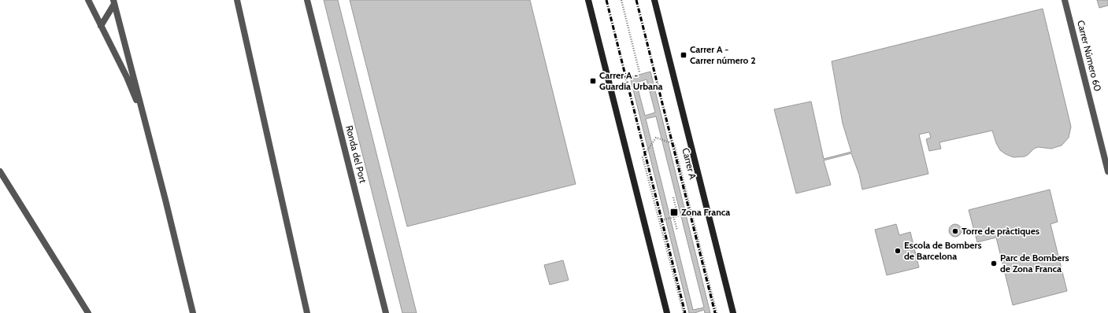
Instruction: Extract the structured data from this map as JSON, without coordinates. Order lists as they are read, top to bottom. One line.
{"streets":{"main road":["Carrer A"],"street":["Carrer Número 60","Ronda del Port"]},"places":{"transit":["Carrer A - Carrer número 2","Carrer A - Guardia Urbana","Zona Franca"],"other":["Torre de pràctiques","Escola de Bombers de Barcelona","Parc de Bombers de Zona Franca"]}}
